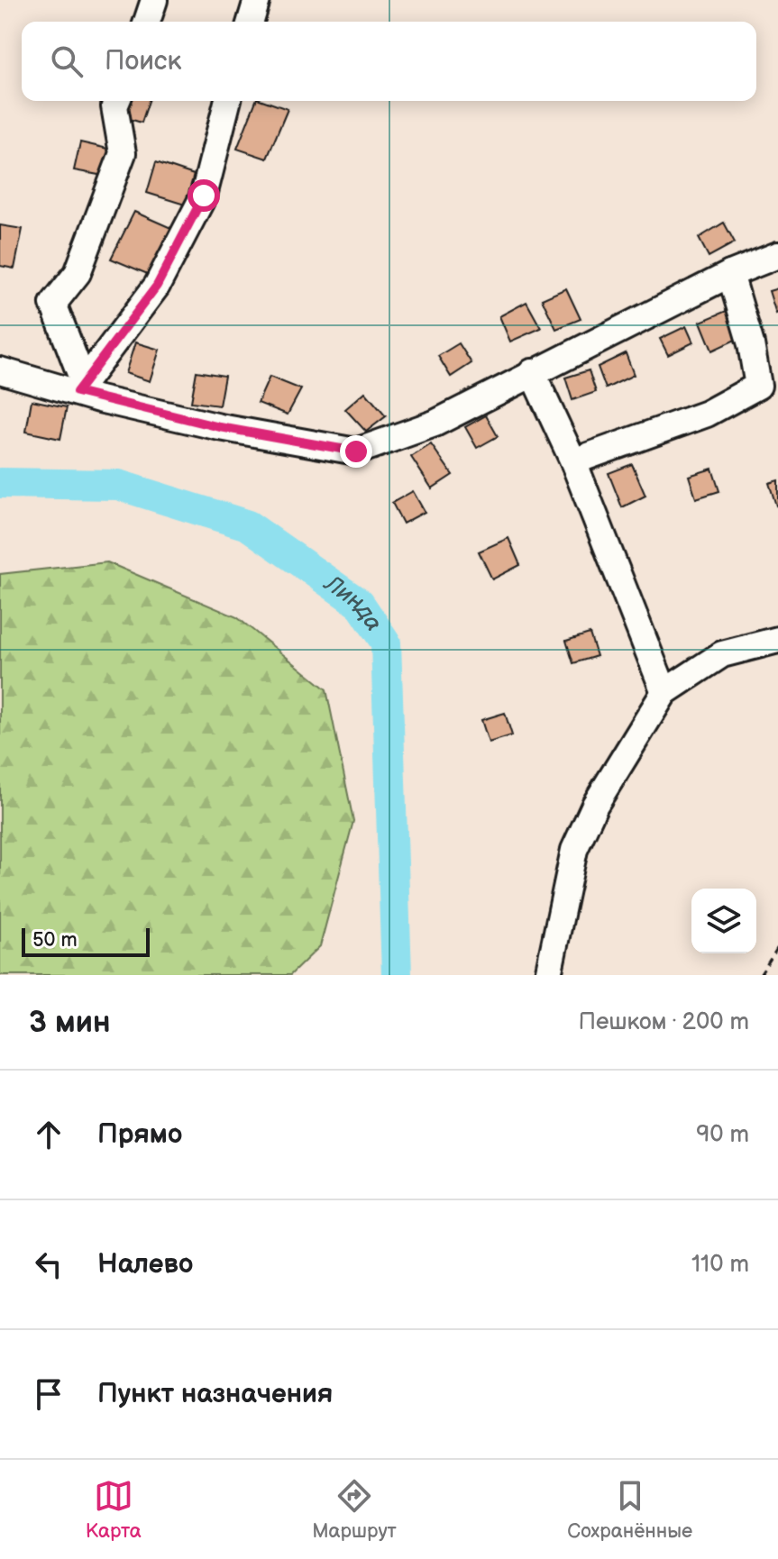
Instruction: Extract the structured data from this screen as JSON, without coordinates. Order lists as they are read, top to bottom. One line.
{"water":["Линда"],"scale_bar":"50 m","page":{"search":"Поиск","scale":"50 m","heading":["3 мин","Пешком · 200 m"],"list":[["Прямо","90 m"],["Налево","110 m"],"Пункт назначения"],"nav":["Карта","Маршрут","Сохранённые"]}}
